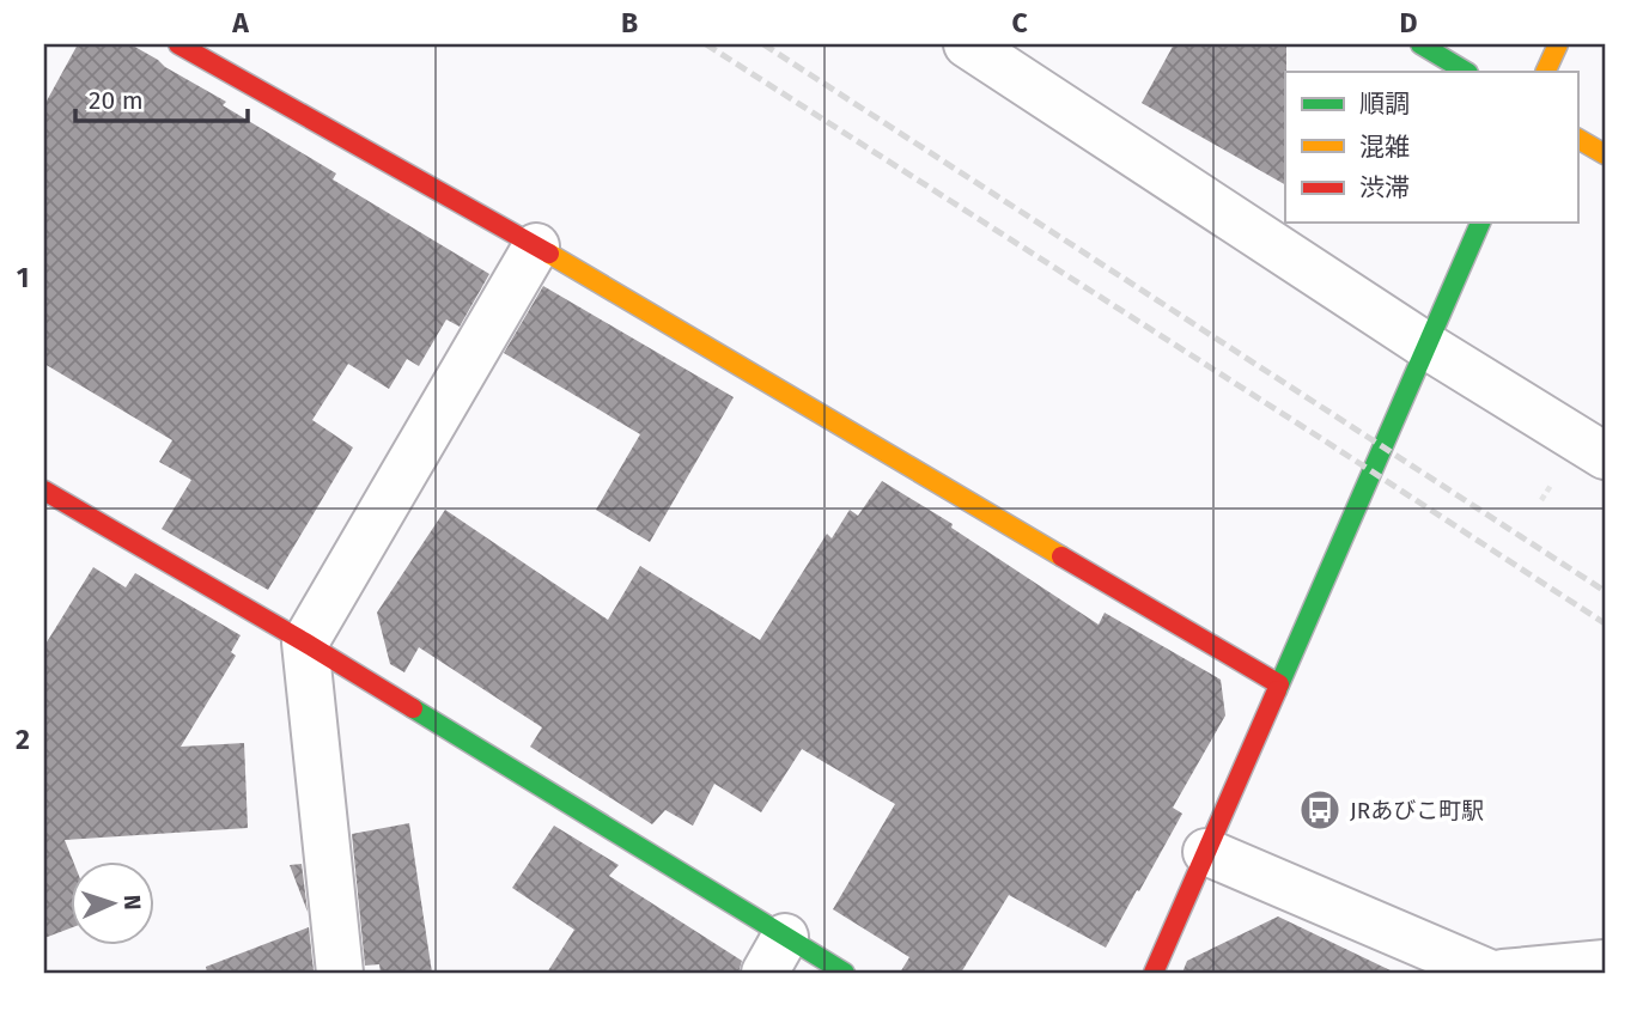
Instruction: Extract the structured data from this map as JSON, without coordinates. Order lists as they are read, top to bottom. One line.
{"places":{"bus stop":["JRあびこ町駅"]},"legend":["順調","混雑","渋滞"],"scale_bar":"20 m","north":"right","grid":{"columns":["A","B","C","D"],"rows":["1","2"]}}
